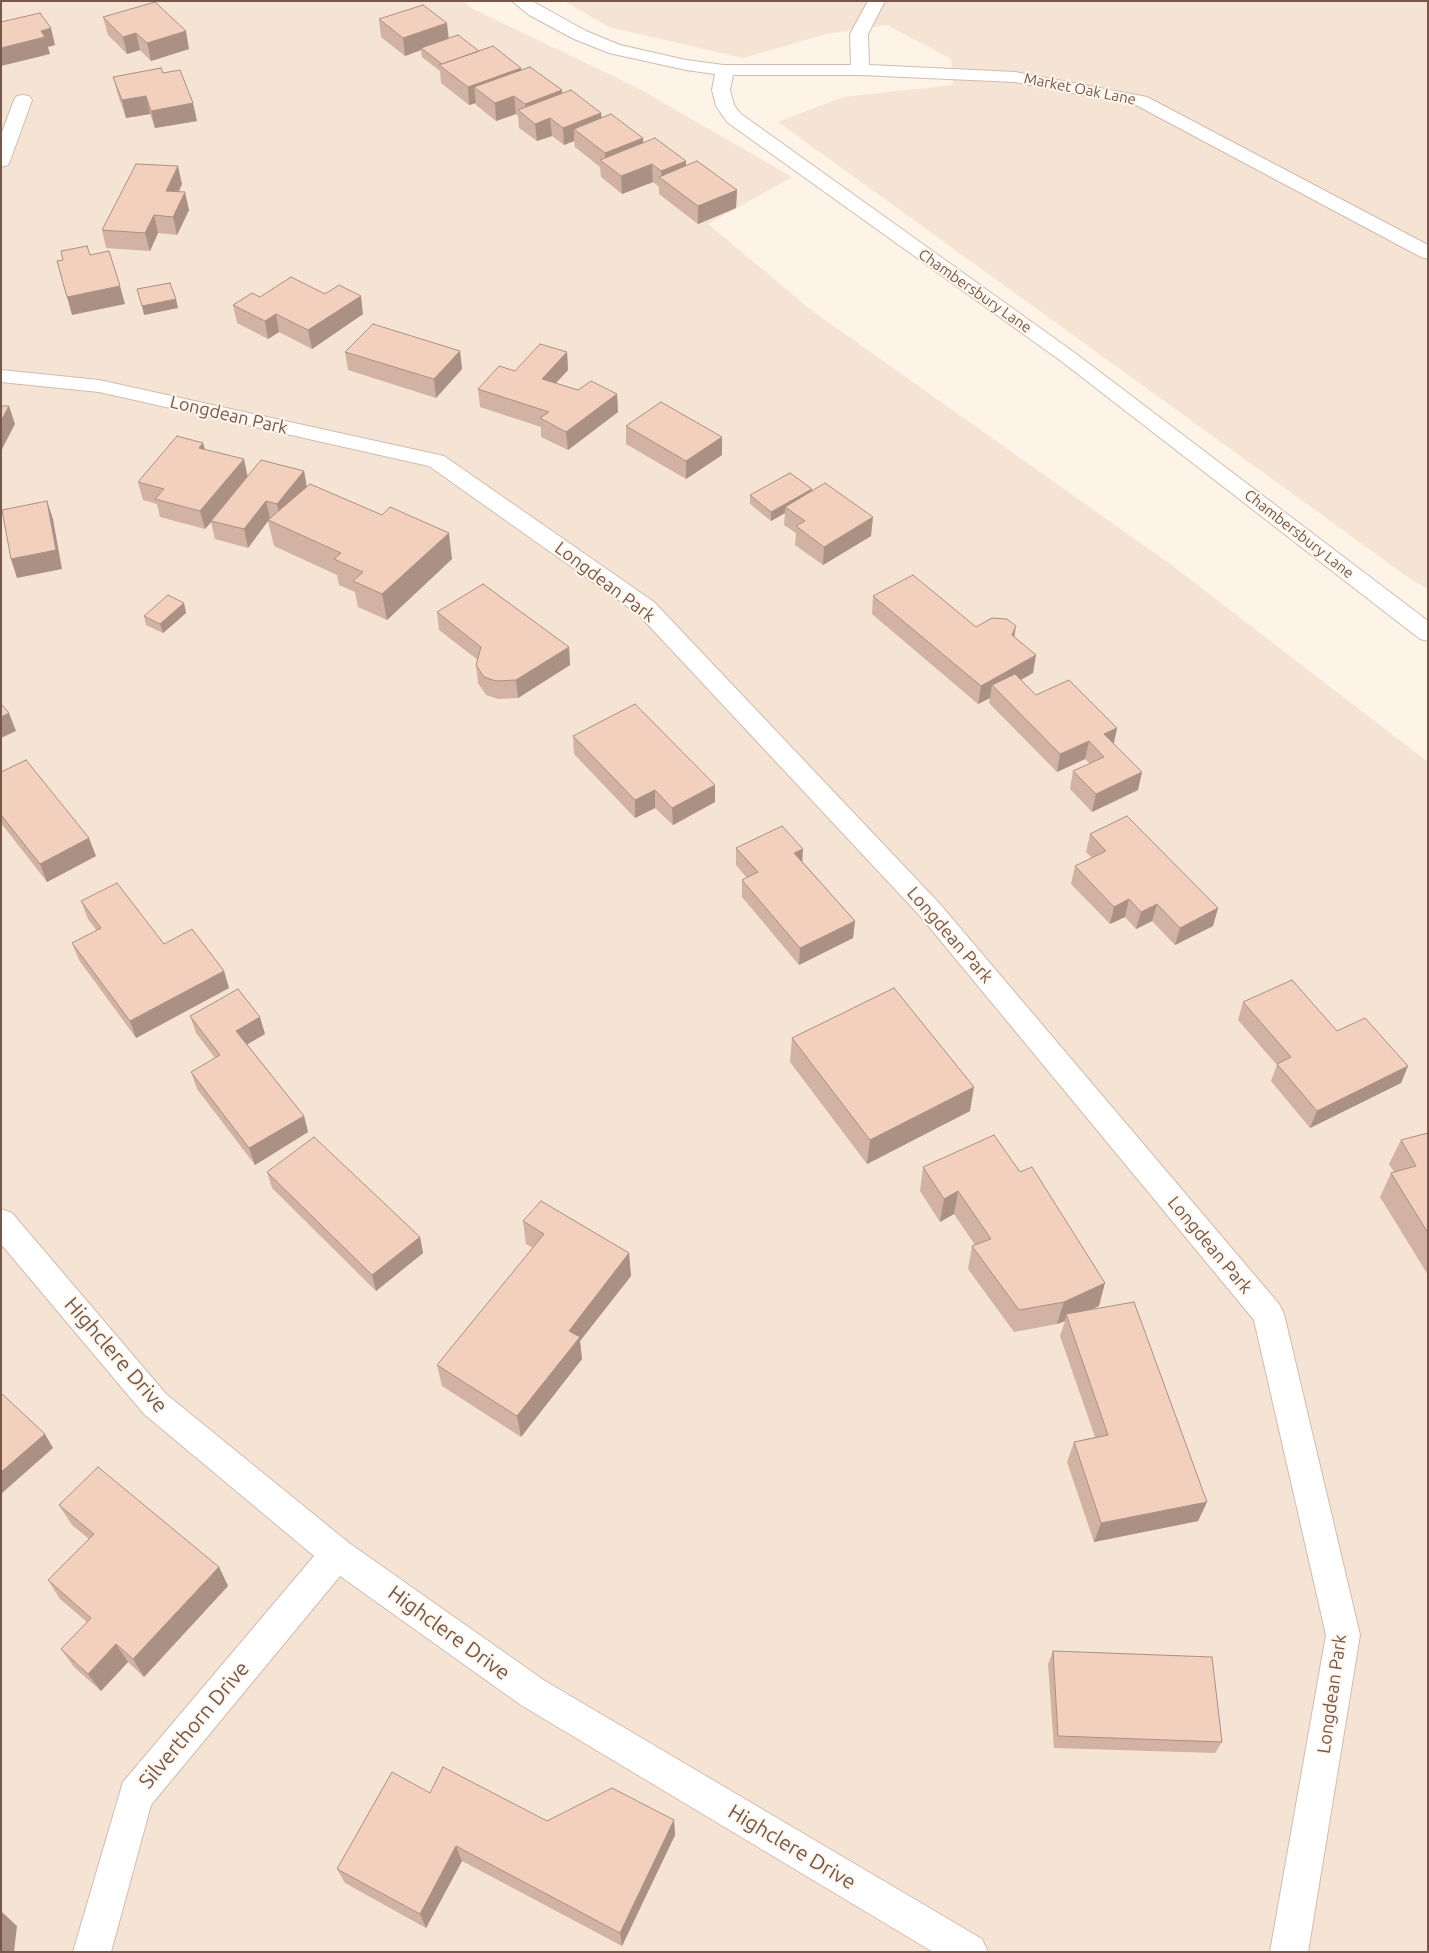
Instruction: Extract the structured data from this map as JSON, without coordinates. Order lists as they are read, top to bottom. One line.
{"streets":{"street":["Market Oak Lane","Chambersbury Lane","Longdean Park","Highclere Drive","Silverthorn Drive"]},"crossings":[["Market Oak Lane","Chambersbury Lane"],["Highclere Drive","Silverthorn Drive"]]}
